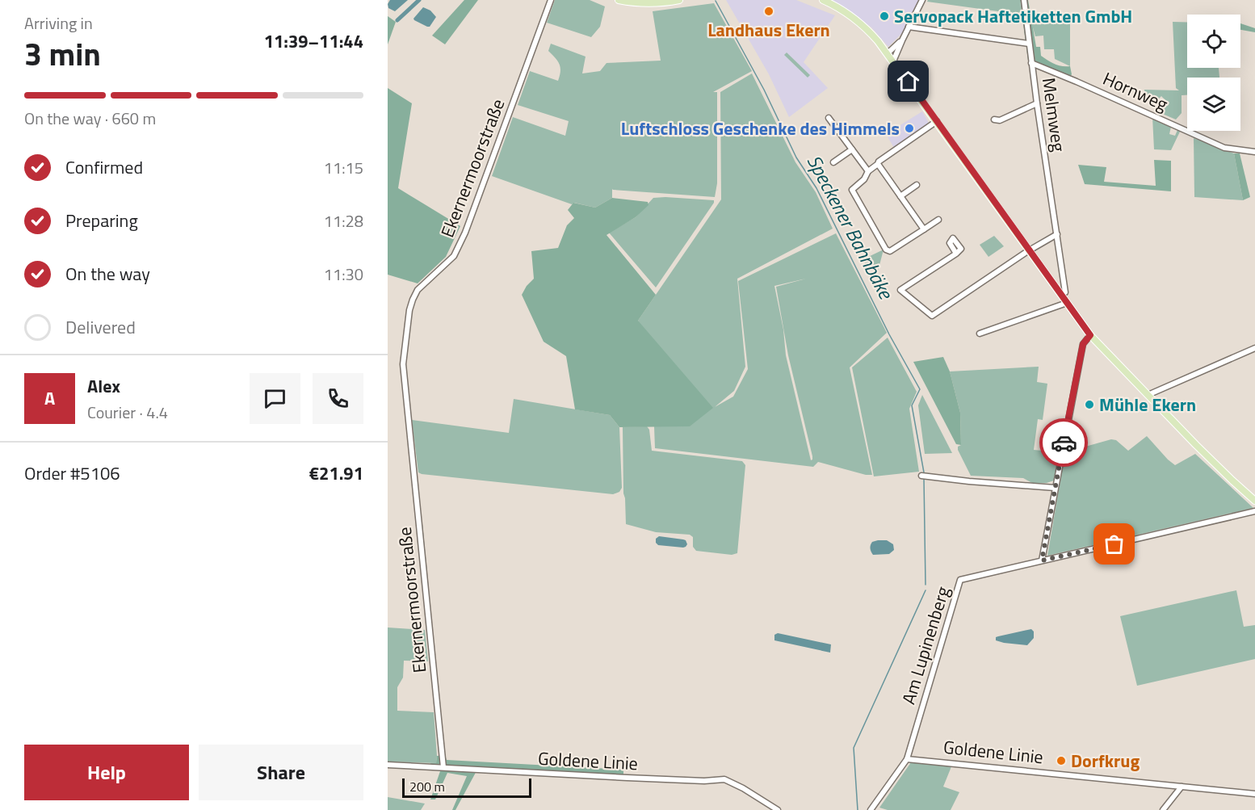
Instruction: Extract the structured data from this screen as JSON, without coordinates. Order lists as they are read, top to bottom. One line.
{"streets":{"street":["Hornweg","Melmweg","Ekernermoorstraße","Am Lupinenberg","Goldene Linie"]},"crossings":[["Hornweg","Melmweg"],["Ekernermoorstraße","Goldene Linie"],["Am Lupinenberg","Goldene Linie"]],"water":["Speckener Bahnbäke"],"places":["Landhaus Ekern","Servopack Haftetiketten GmbH","Luftschloss Geschenke des Himmels","Mühle Ekern","Dorfkrug"],"scale_bar":"200 m","page":{"heading":["3 min","Arriving in","11:39–11:44"],"panel":["Alex","Courier · 4.4","Order #5106","€21.91"],"bar":"On the way · 660 m","list":[["Confirmed","11:15"],["Preparing","11:28"],["On the way","11:30"],"Delivered"],"round":"A","buttons":["Help","Share"],"scale":"200 m"}}
